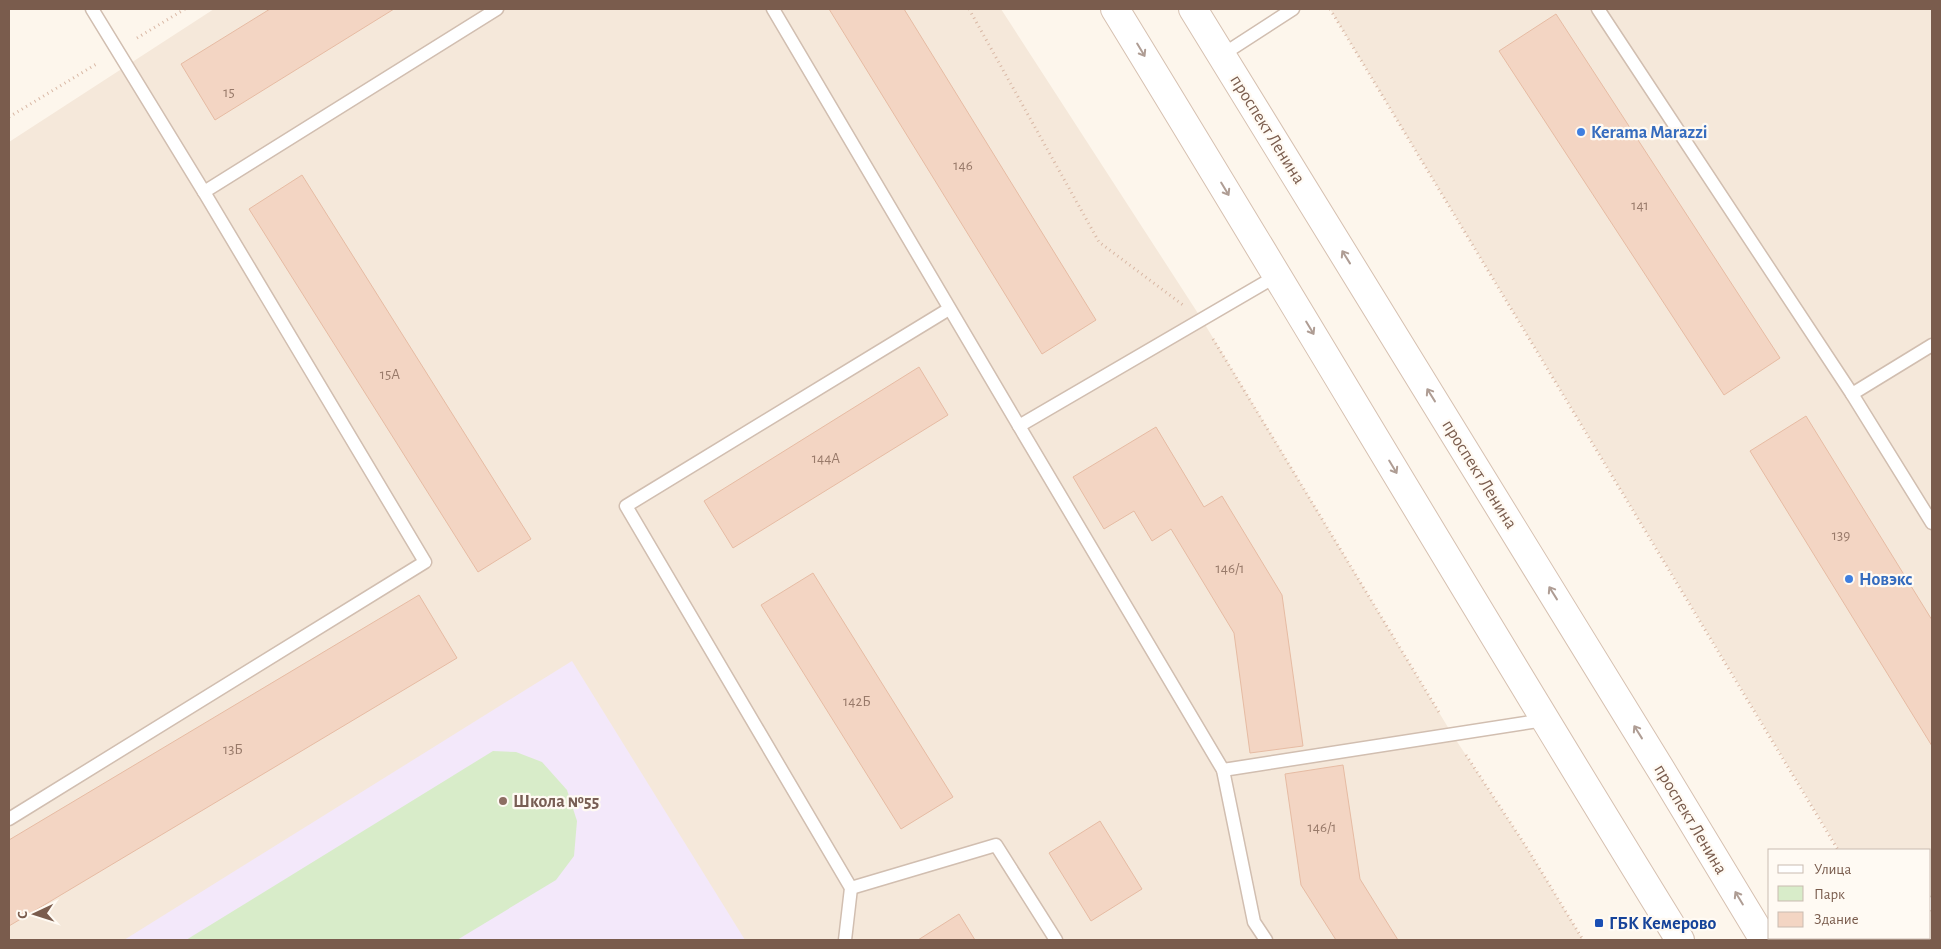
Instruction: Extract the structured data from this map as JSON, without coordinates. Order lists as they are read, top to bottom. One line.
{"streets":{"main road":["проспект Ленина"]},"places":{"other":["Kerama Marazzi","Новэкс","Школа №55"],"transit":["ГБК Кемерово"]},"house_numbers":["15","146","141","15А","144А","139","146/1","142Б","13Б","146/1"],"legend":["Улица","Парк","Здание"],"north":"left"}
